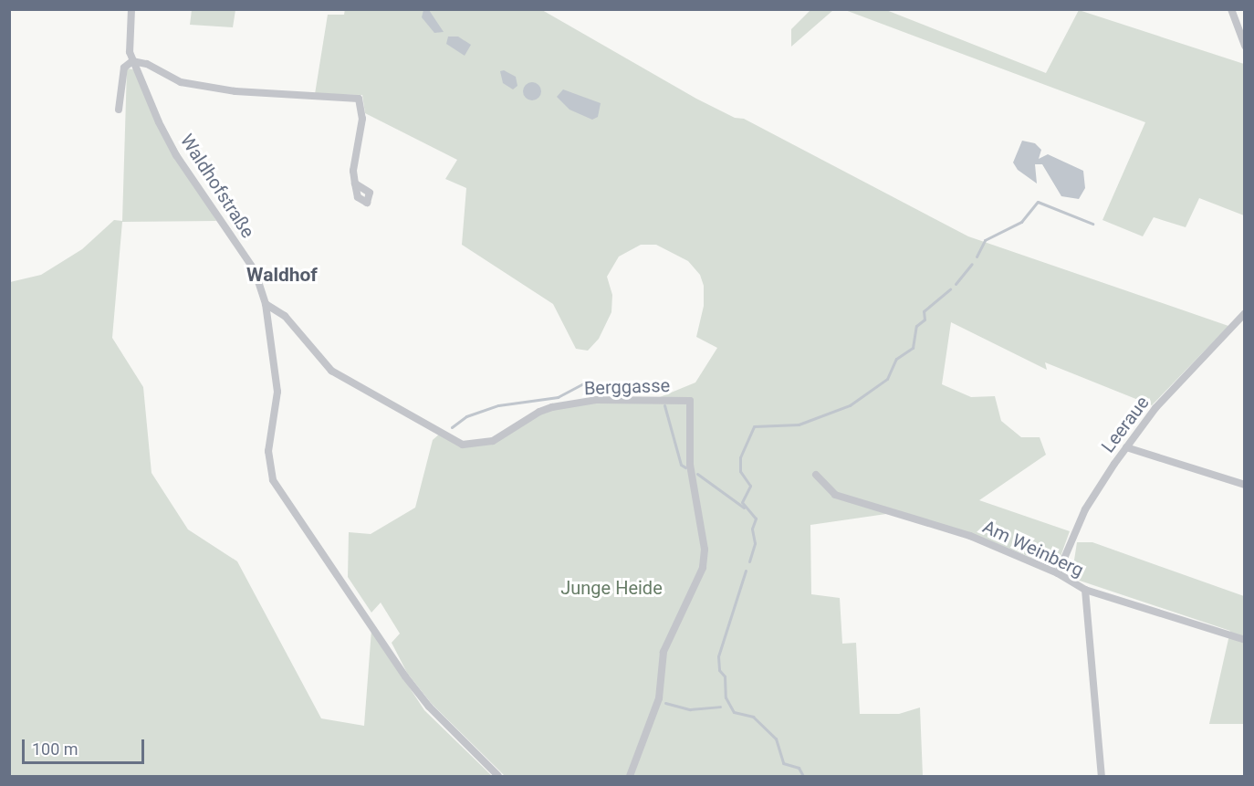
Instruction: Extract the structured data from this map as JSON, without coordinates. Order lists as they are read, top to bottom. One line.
{"streets":{"street":["Waldhofstraße","Berggasse","Leeraue","Am Weinberg"]},"crossings":[["Waldhofstraße","Berggasse"],["Leeraue","Am Weinberg"]],"districts":["Waldhof"],"parks":["Junge Heide"],"scale_bar":"100 m"}
